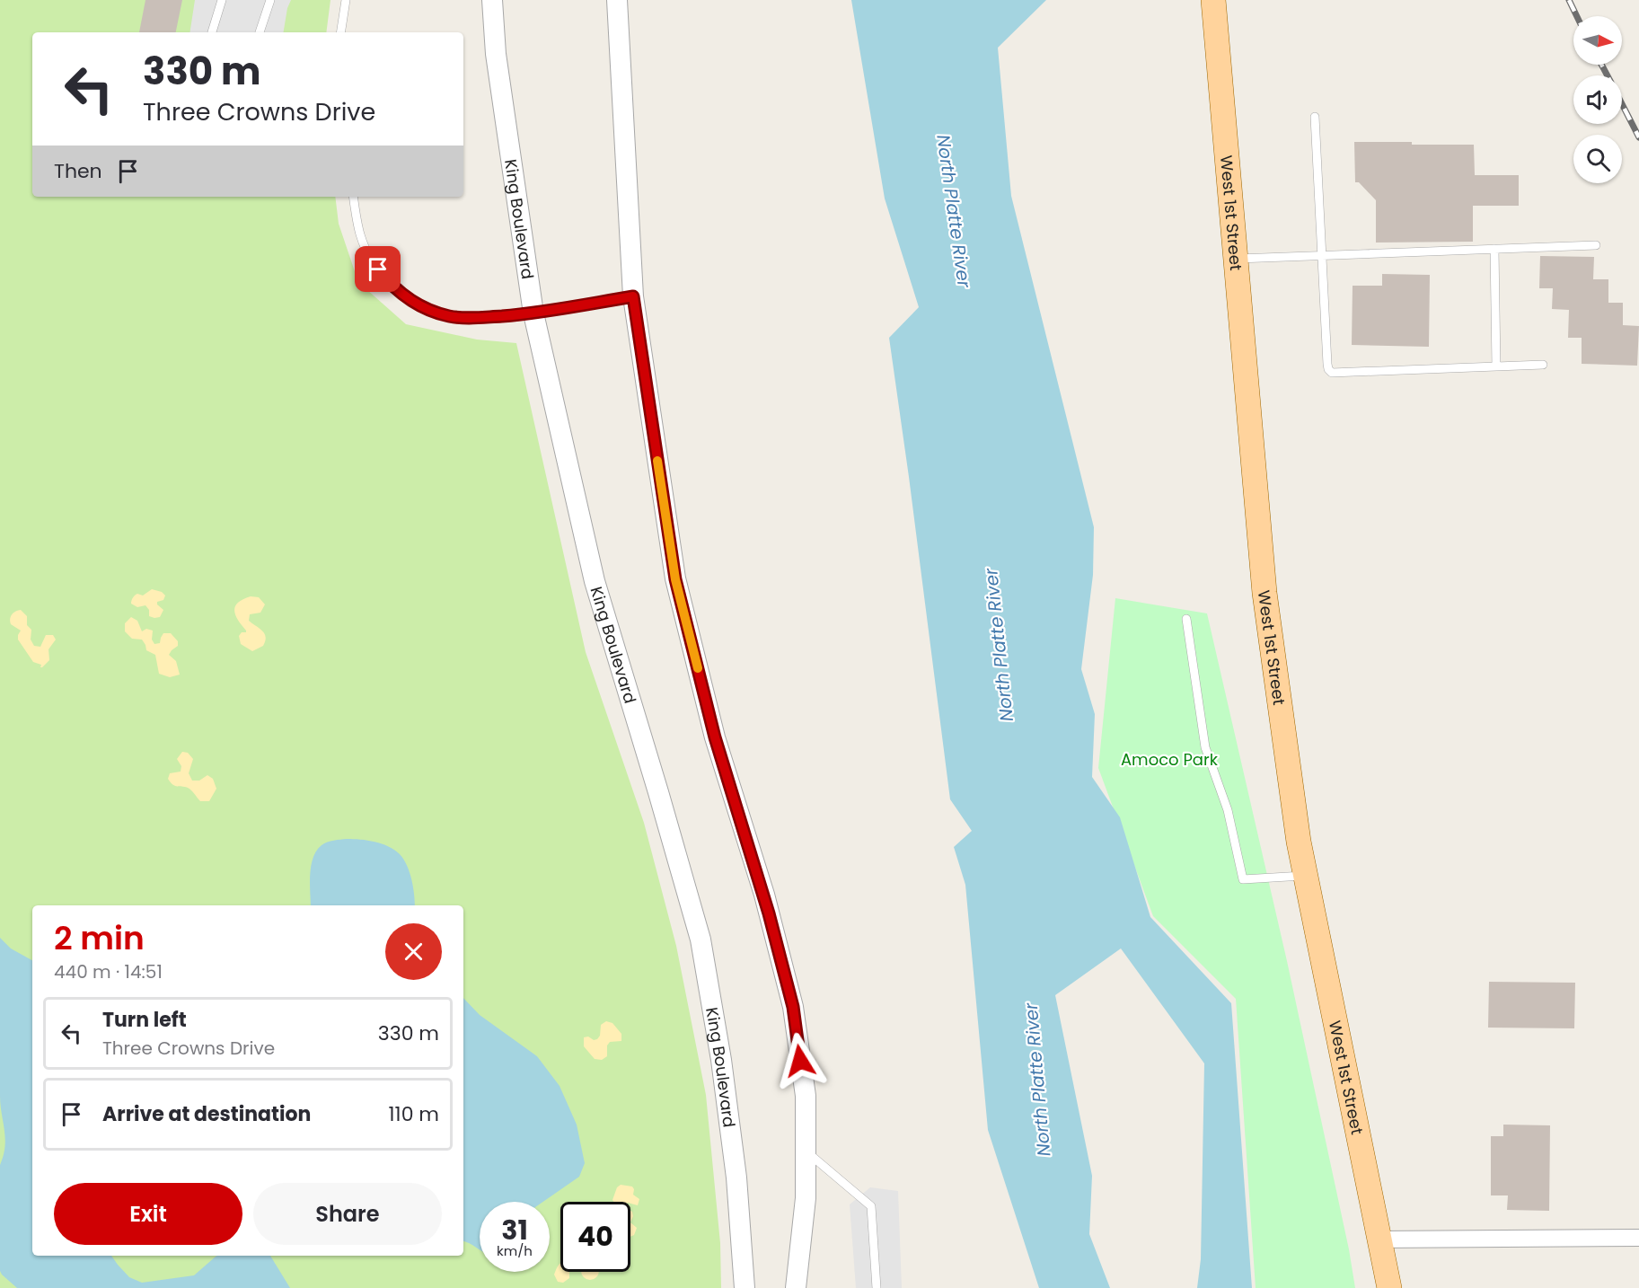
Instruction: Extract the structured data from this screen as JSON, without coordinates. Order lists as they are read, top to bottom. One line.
{"streets":{"main road":["West 1st Street"],"street":["King Boulevard"]},"water":["North Platte River"],"parks":["Amoco Park"],"north":"right","page":{"turn":["330 m","Three Crowns Drive"],"then":"Then","heading":["2 min","440 m · 14:51"],"list":[{"name":"Turn left","note":"Three Crowns Drive","value":"330 m"},{"name":"Arrive at destination","value":"110 m"}],"buttons":["Exit","Share"],"speed":"31 km/h","limit":"40"}}
